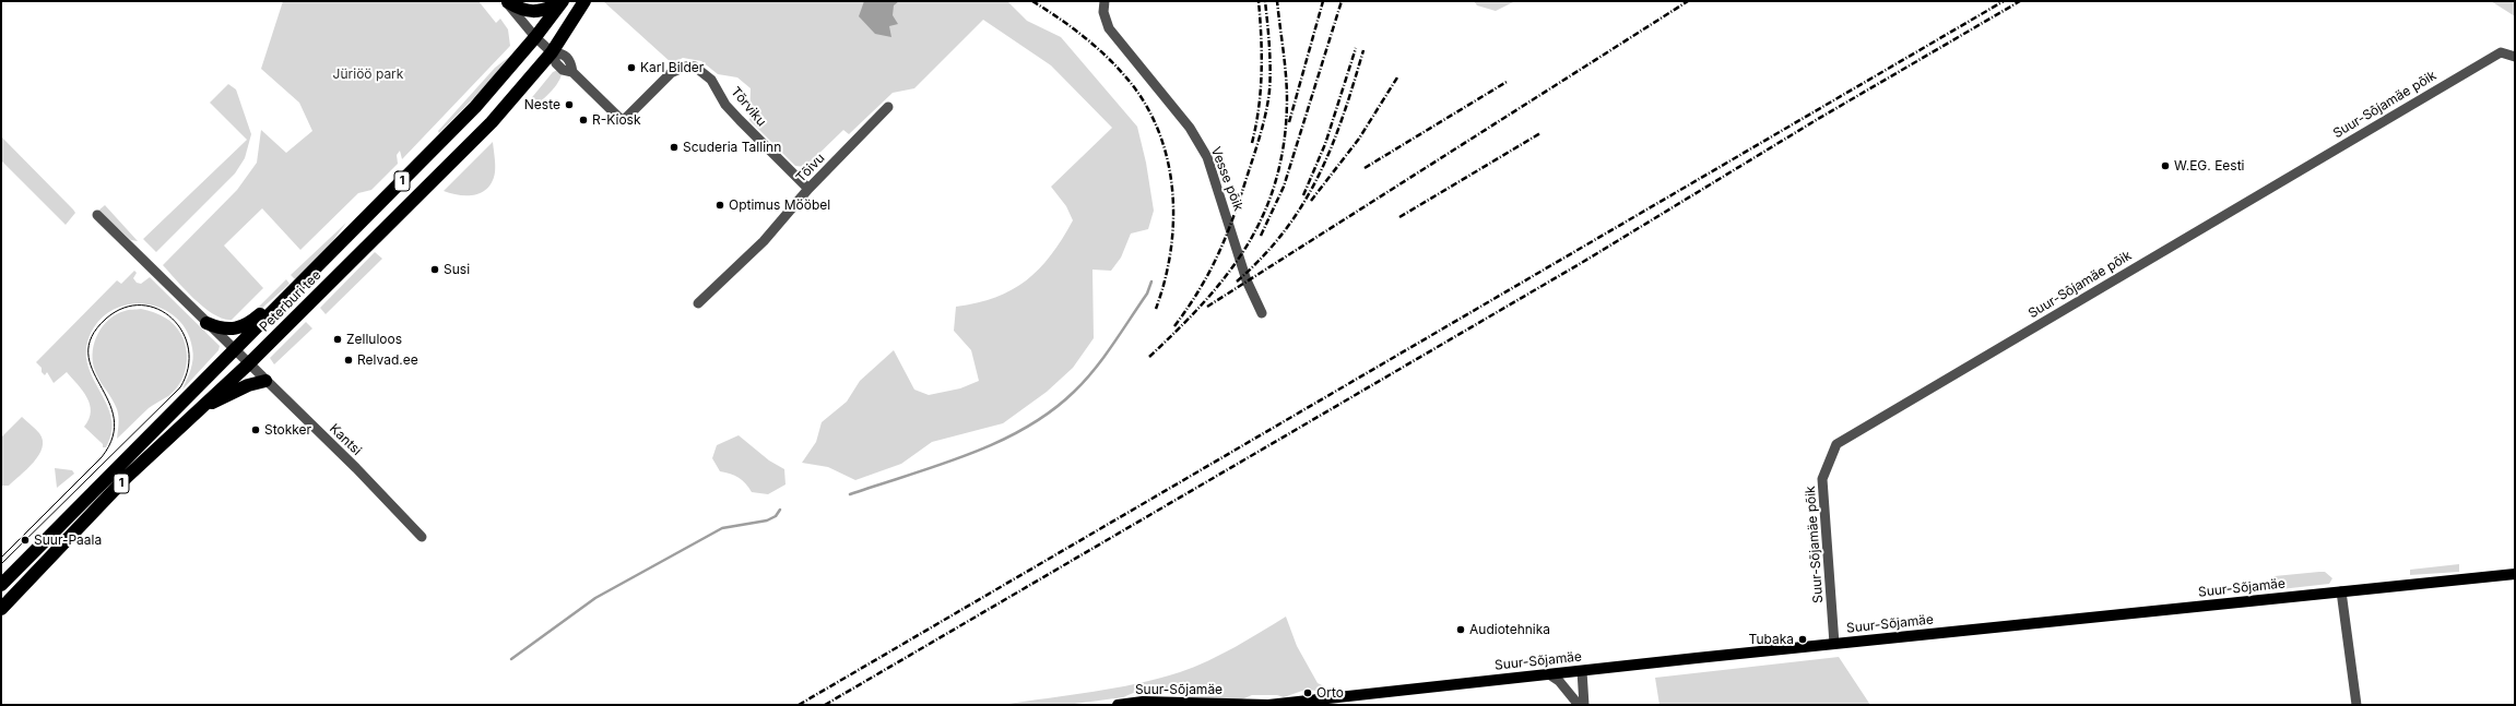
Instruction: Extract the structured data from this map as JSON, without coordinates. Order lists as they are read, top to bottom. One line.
{"streets":{"highway":["1","Peterburi tee"],"main road":["Suur-Sõjamäe"],"street":["Suur-Sõjamäe põik","Tõrviku","Tõivu","Vesse põik","Kantsi"]},"crossings":[["Suur-Sõjamäe põik","Suur-Sõjamäe"],["Tõrviku","Tõivu"],["Tõrviku","Peterburi tee"],["Peterburi tee","Kantsi"]],"parks":["Jüriöö park"],"places":["Karl Bilder","Neste","R-Kiosk","Scuderia Tallinn","W.EG. Eesti","Optimus Mööbel","Susi","Zelluloos","Relvad.ee","Stokker","Suur-Paala","Audiotehnika","Tubaka","Orto"]}
